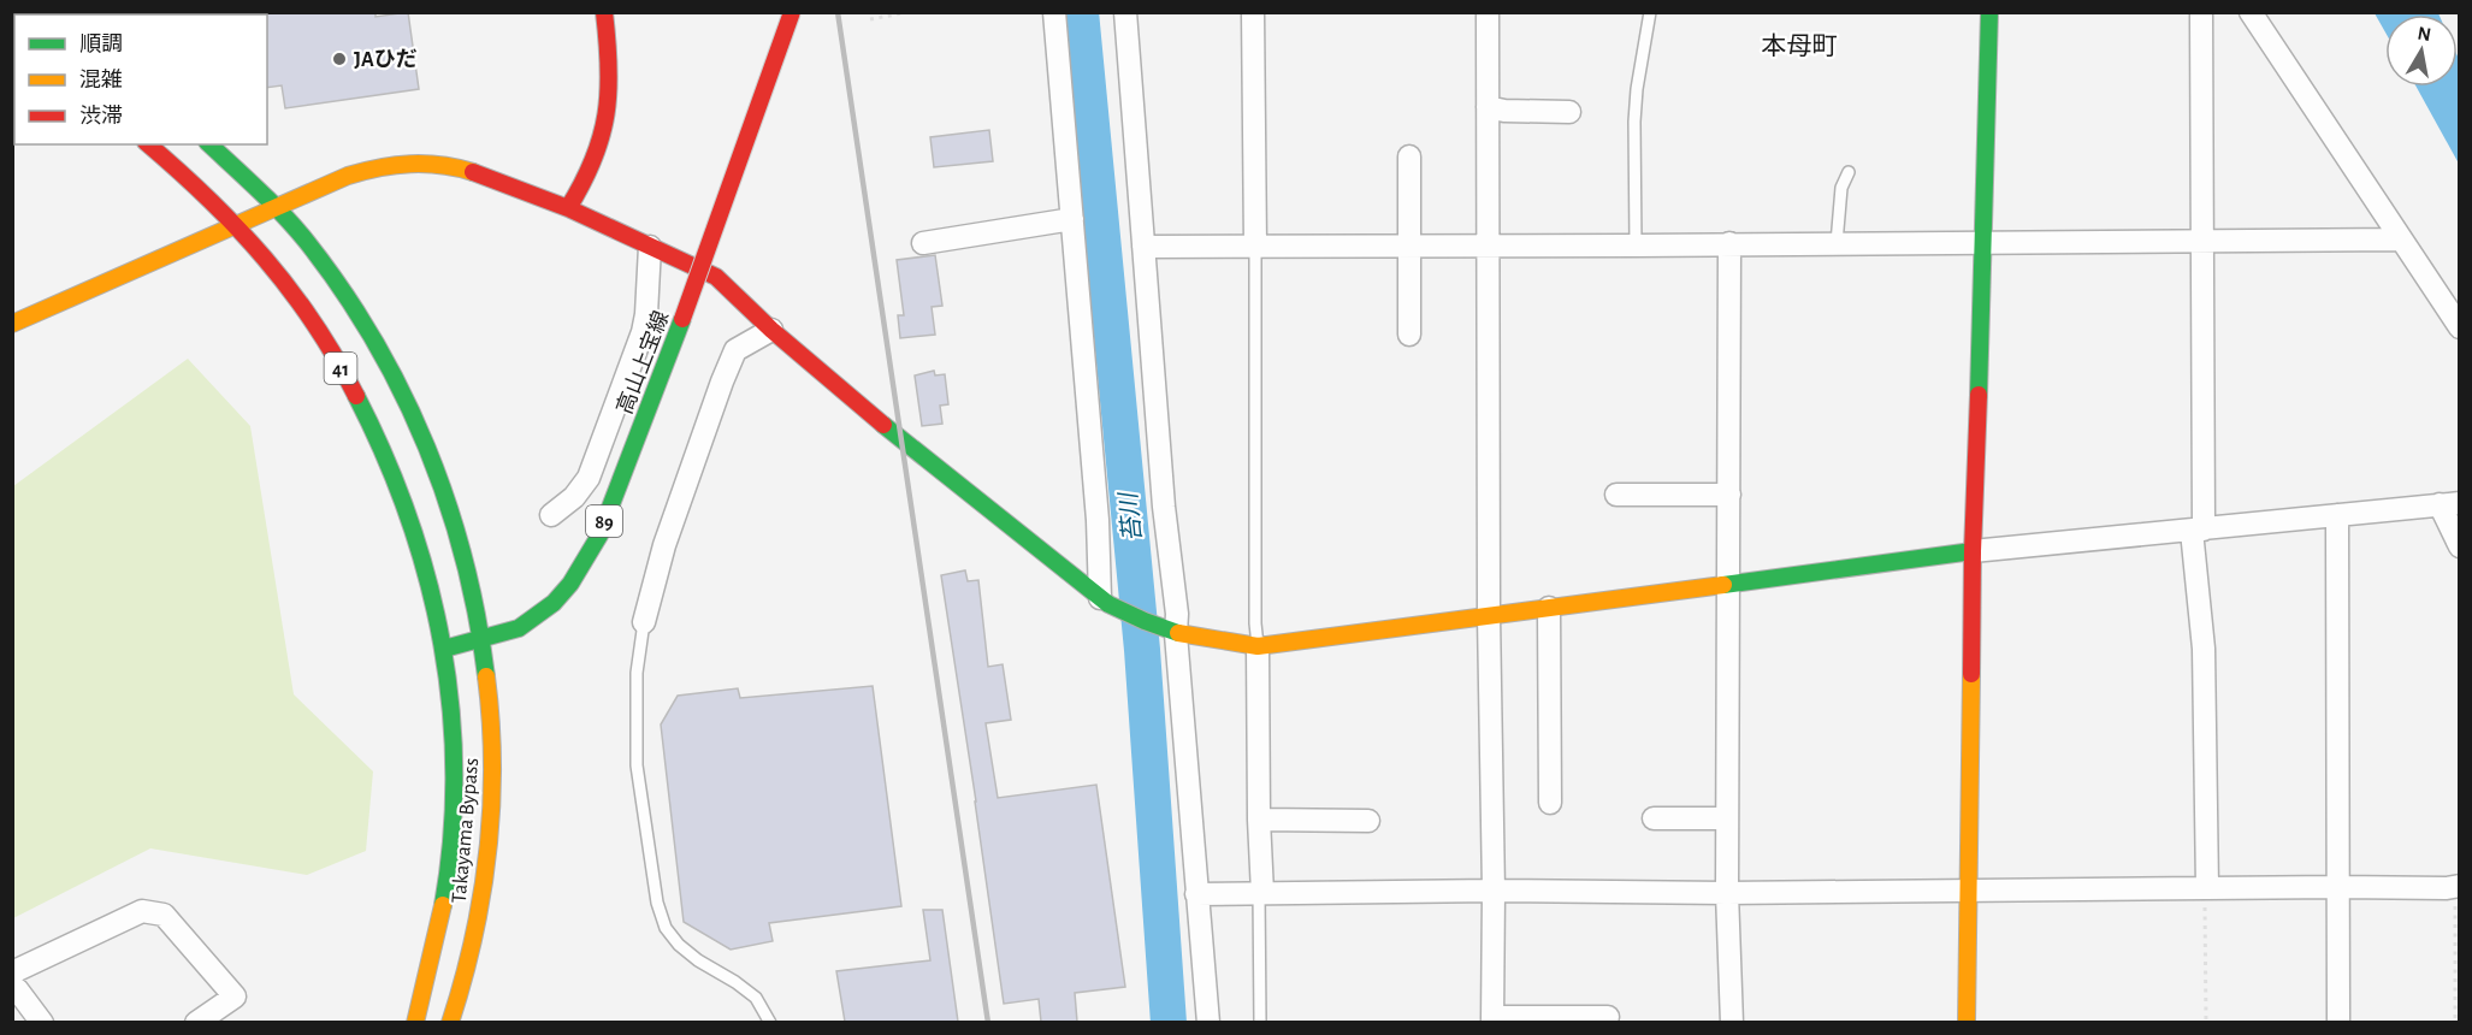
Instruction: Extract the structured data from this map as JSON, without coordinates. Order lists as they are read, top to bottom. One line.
{"streets":{"main road":["高山上宝線","41","89","Takayama Bypass"]},"crossings":[["高山上宝線","41"],["高山上宝線","Takayama Bypass"],["41","Takayama Bypass"]],"districts":["本母町"],"water":["苔川"],"places":["JAひだ"],"legend":["順調","混雑","渋滞"],"north":"top"}
